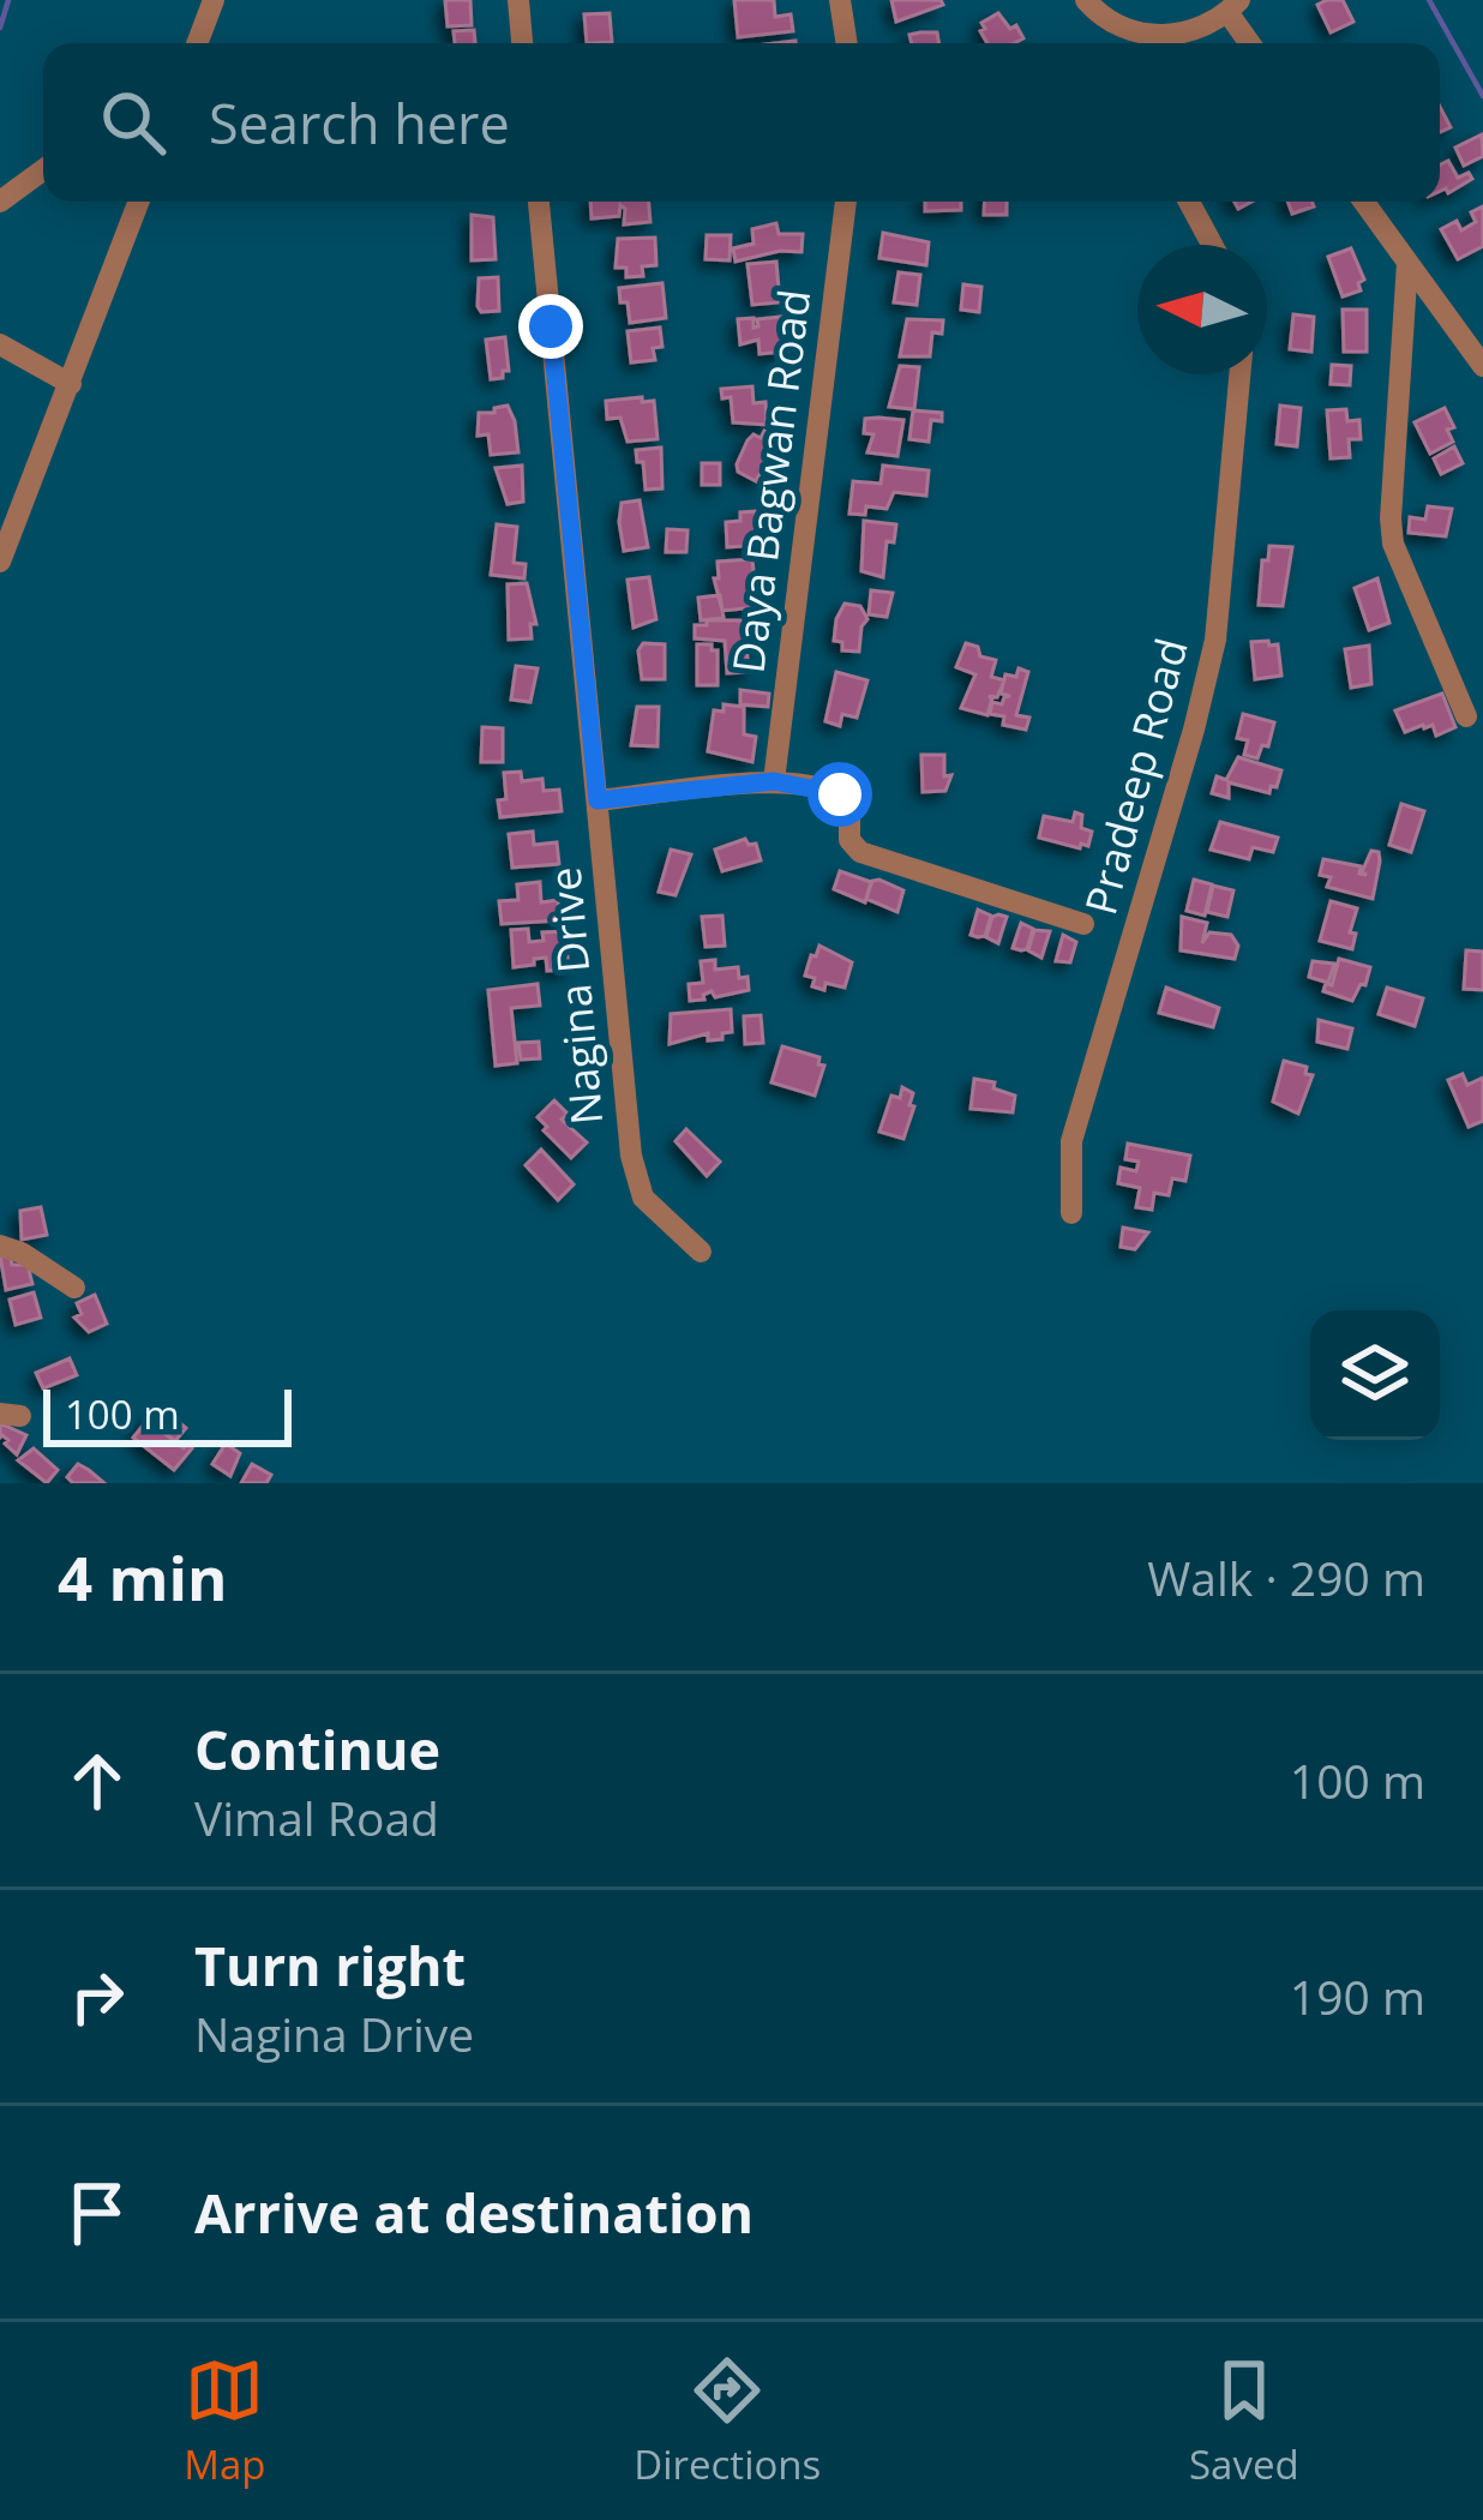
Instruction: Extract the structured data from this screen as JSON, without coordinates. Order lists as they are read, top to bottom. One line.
{"streets":{"street":["Daya Bagwan Road","Pradeep Road","Nagina Drive"]},"scale_bar":"100 m","north":"left","page":{"search":"Search here","scale":"100 m","heading":["4 min","Walk · 290 m"],"list":[["Continue","Vimal Road","100 m"],["Turn right","Nagina Drive","190 m"],"Arrive at destination"],"nav":["Map","Directions","Saved"]}}
